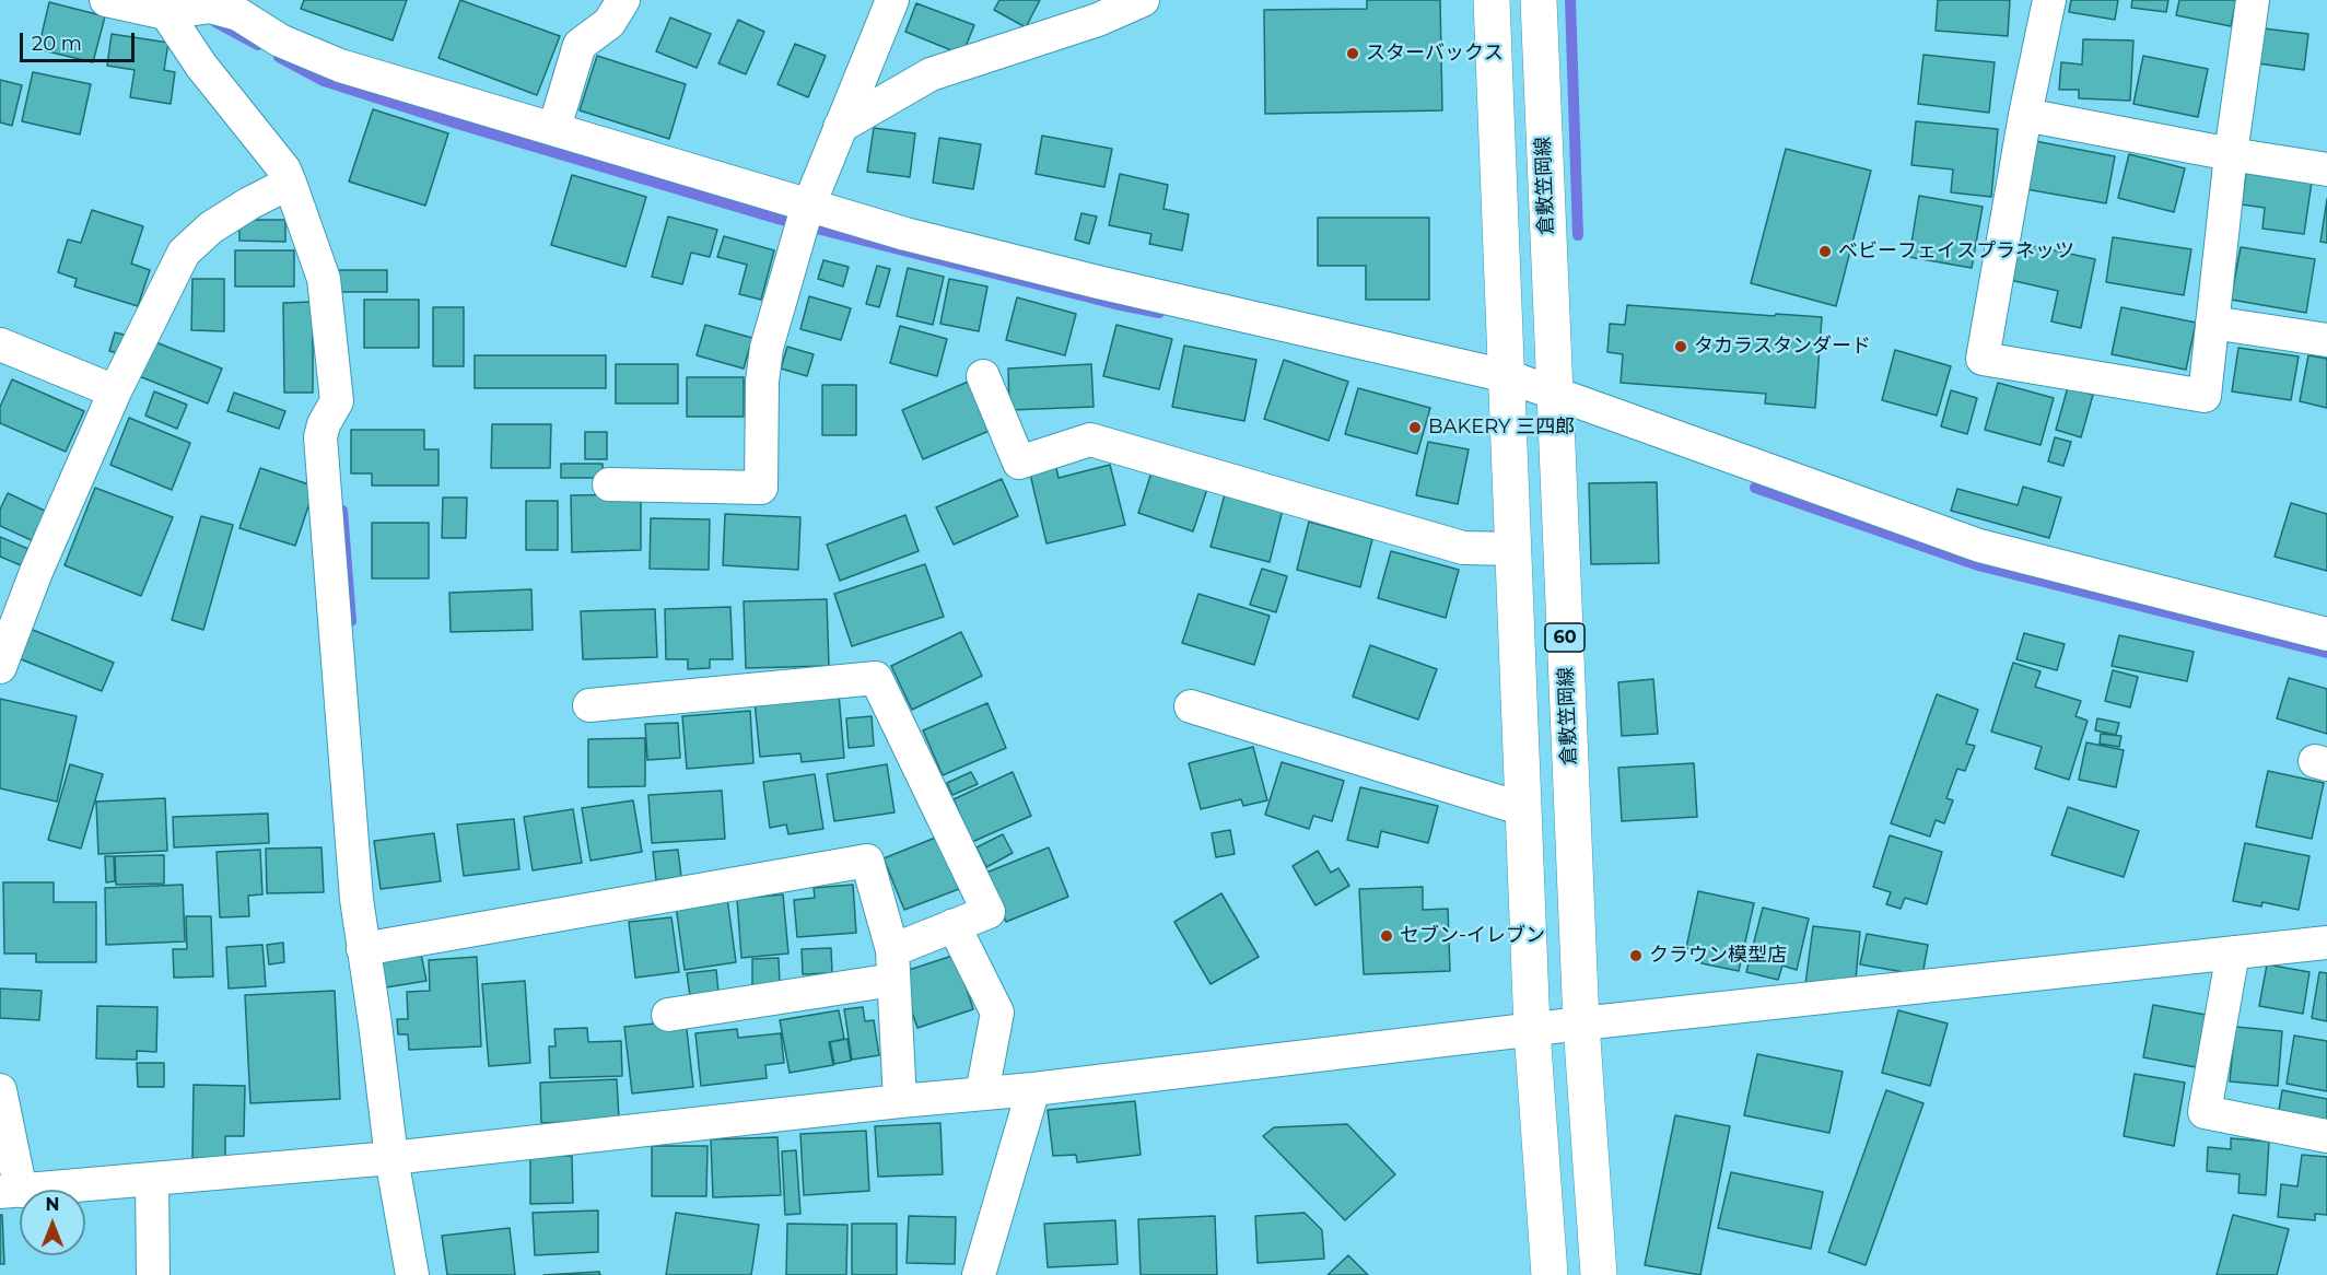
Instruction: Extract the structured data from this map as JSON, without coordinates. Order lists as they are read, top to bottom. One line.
{"streets":{"main road":["倉敷笠岡線","60"]},"places":["スターバックス","ベビーフェイスプラネッツ","タカラスタンダード","BAKERY 三四郎","セブン-イレブン","クラウン模型店"],"scale_bar":"20 m","north":"top"}
